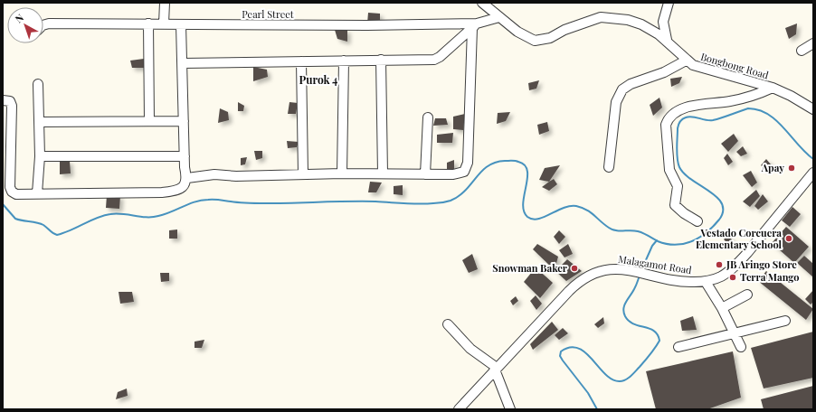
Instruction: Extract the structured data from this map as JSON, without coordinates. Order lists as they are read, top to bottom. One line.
{"streets":{"street":["Pearl Street","Bongbong Road","Malagamot Road"]},"crossings":[["Pearl Street","Bongbong Road"]],"districts":["Purok 4"],"places":["Apay","Vestado Corcuera Elementary School","JB Aringo Store","Snowman Baker","Terra Mango"],"north":"top left"}
